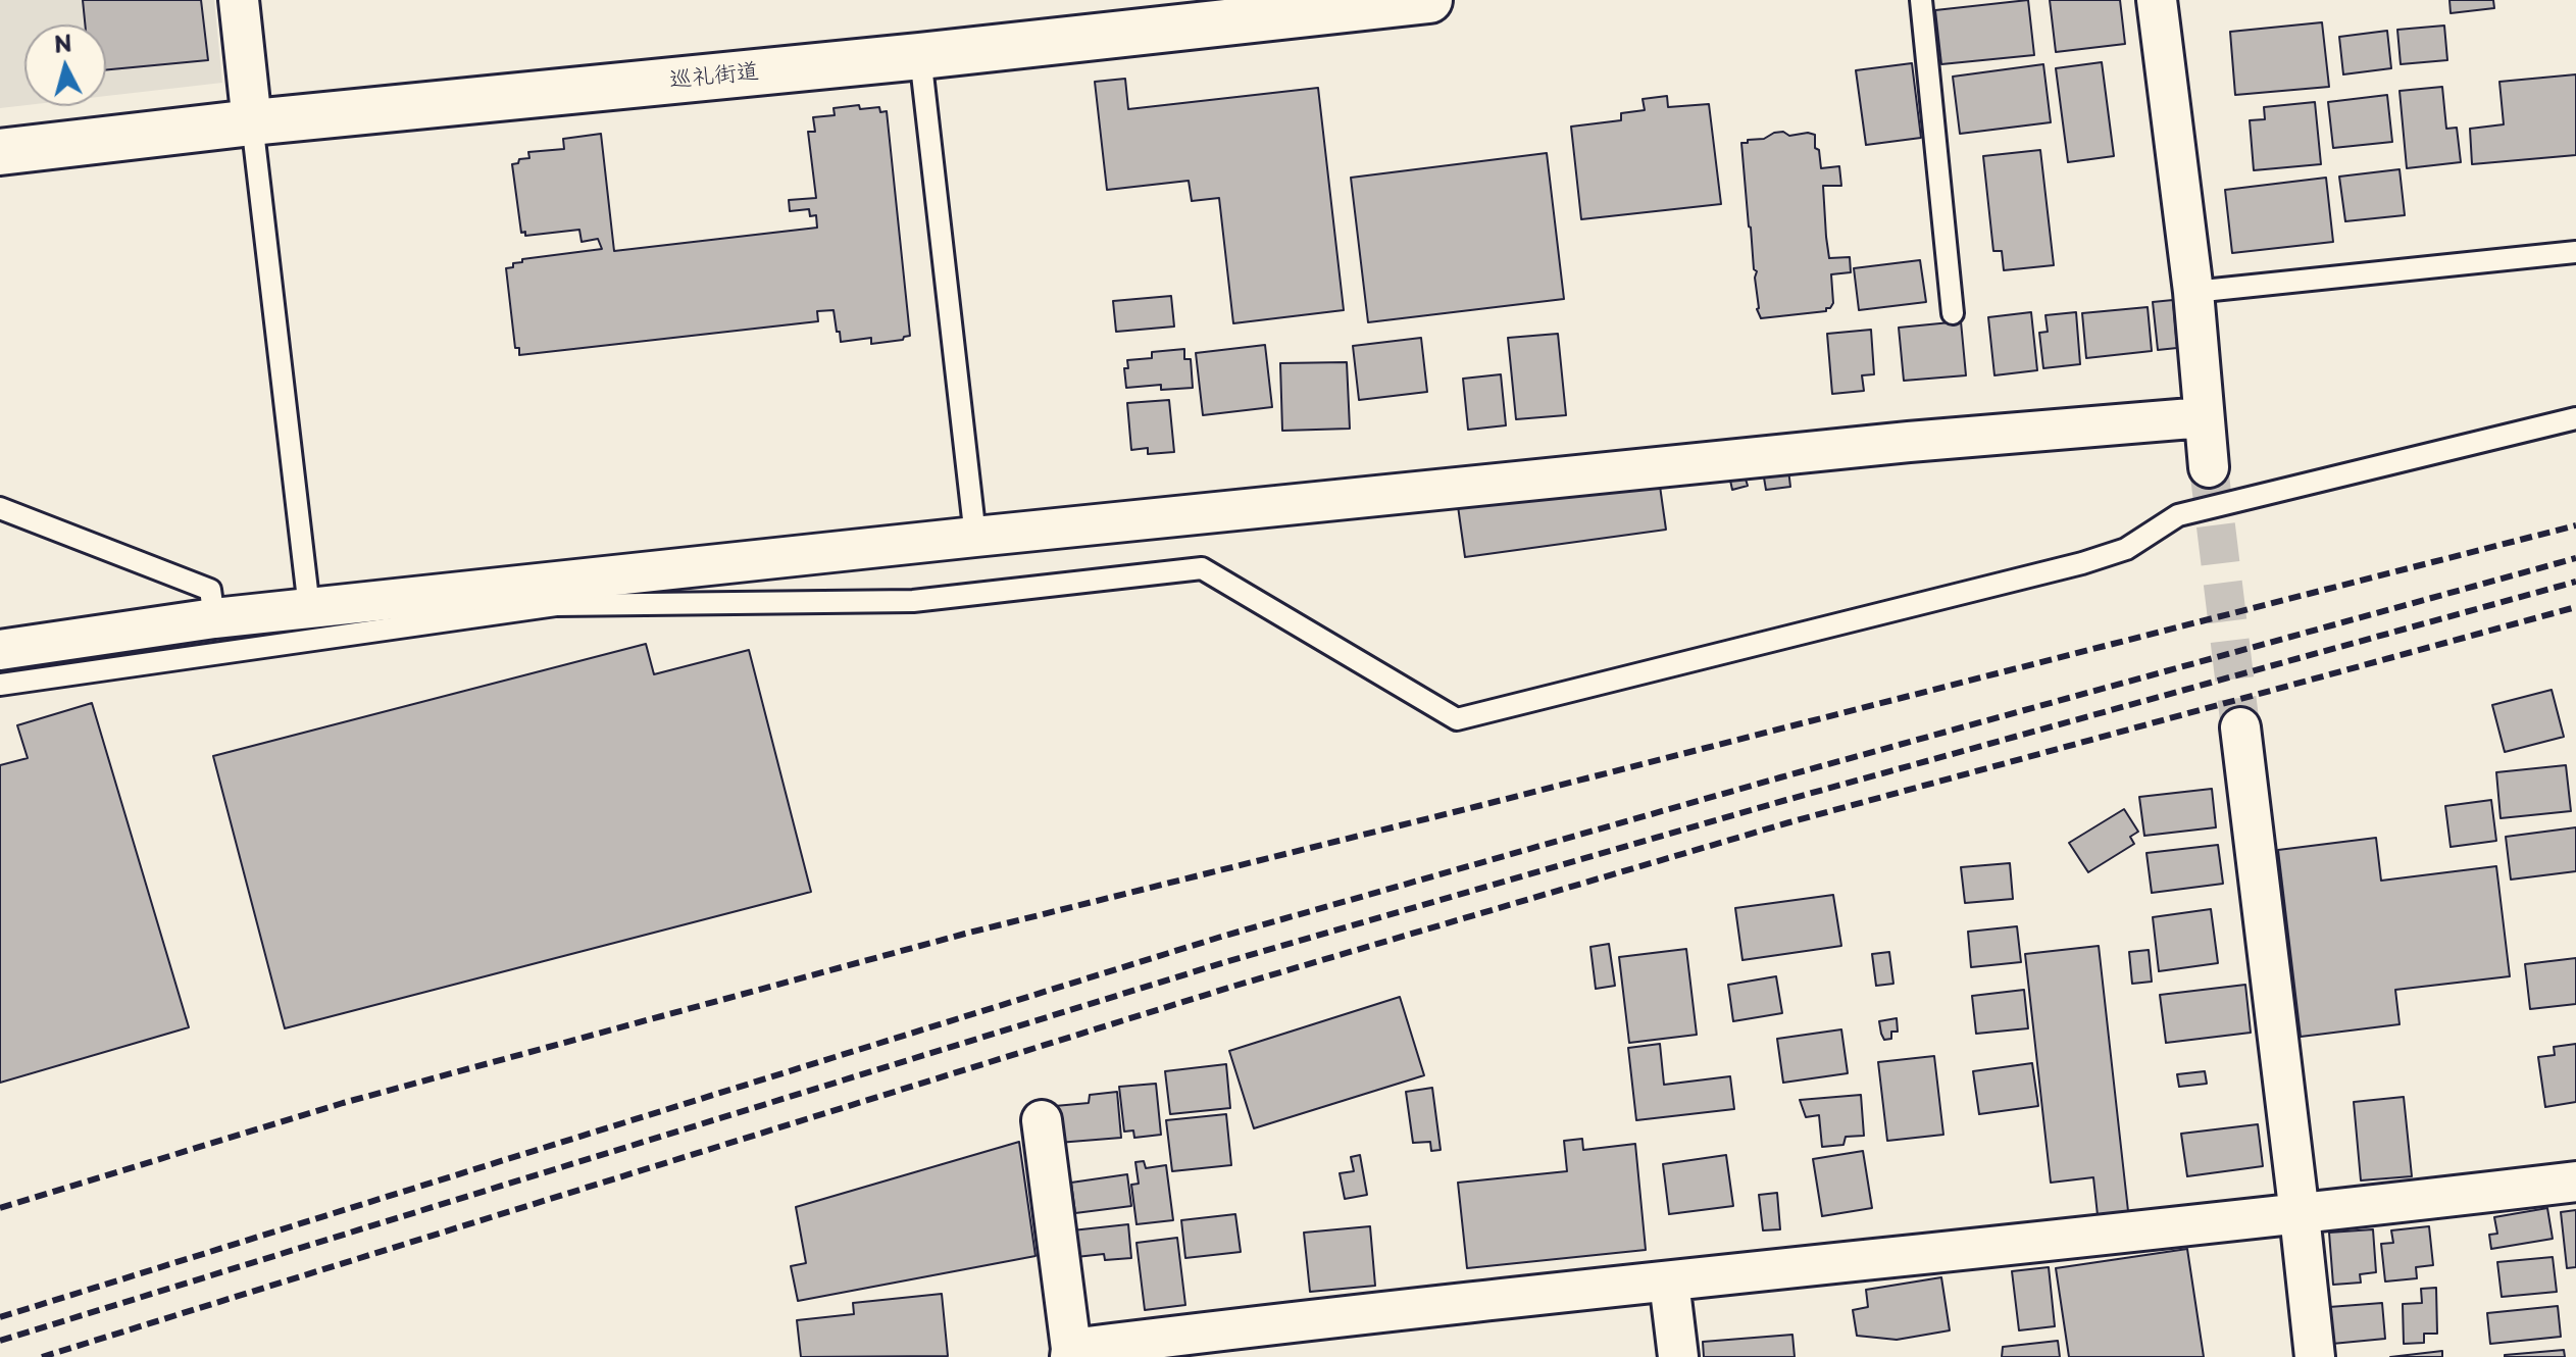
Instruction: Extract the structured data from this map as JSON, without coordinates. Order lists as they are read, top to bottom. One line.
{"streets":{"street":["巡礼街道"]},"north":"top"}
